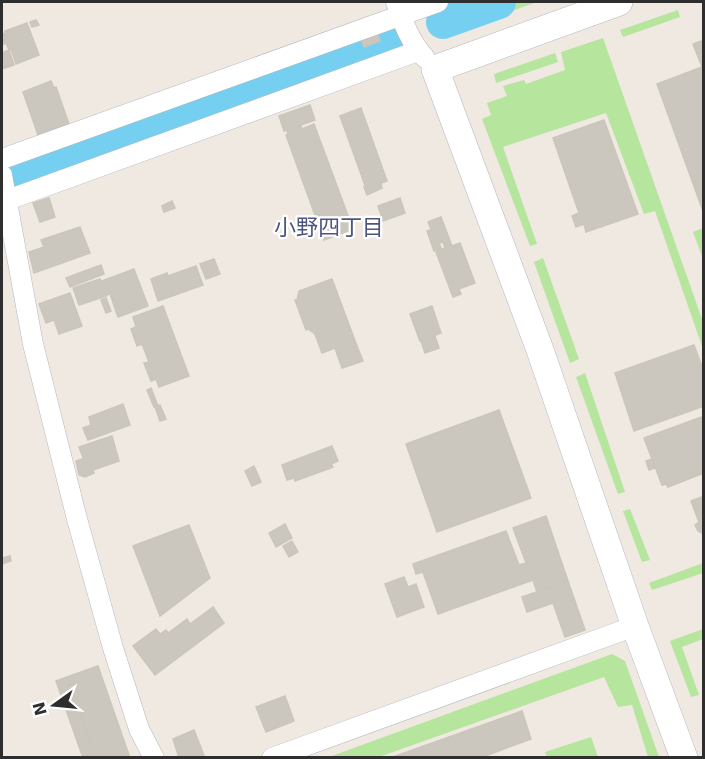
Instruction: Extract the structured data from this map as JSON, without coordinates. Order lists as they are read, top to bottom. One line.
{"districts":["小野四丁目"],"north":"left"}
